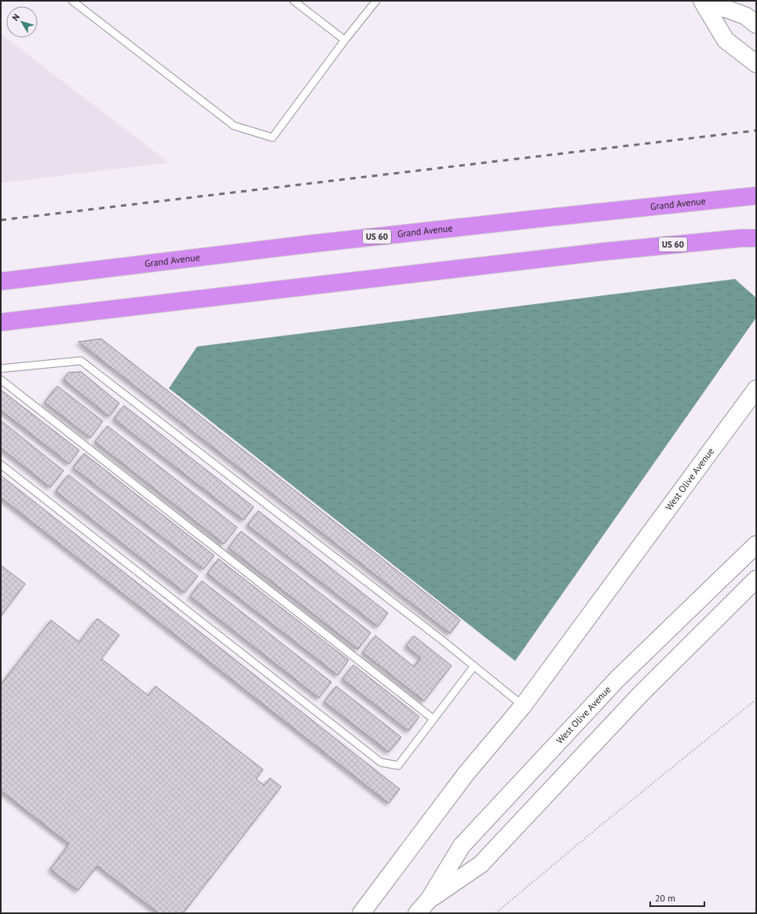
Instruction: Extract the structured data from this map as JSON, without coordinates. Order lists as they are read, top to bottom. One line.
{"streets":{"highway":["Grand Avenue","US 60"],"main road":["West Olive Avenue"]},"scale_bar":"20 m","north":"top left"}
